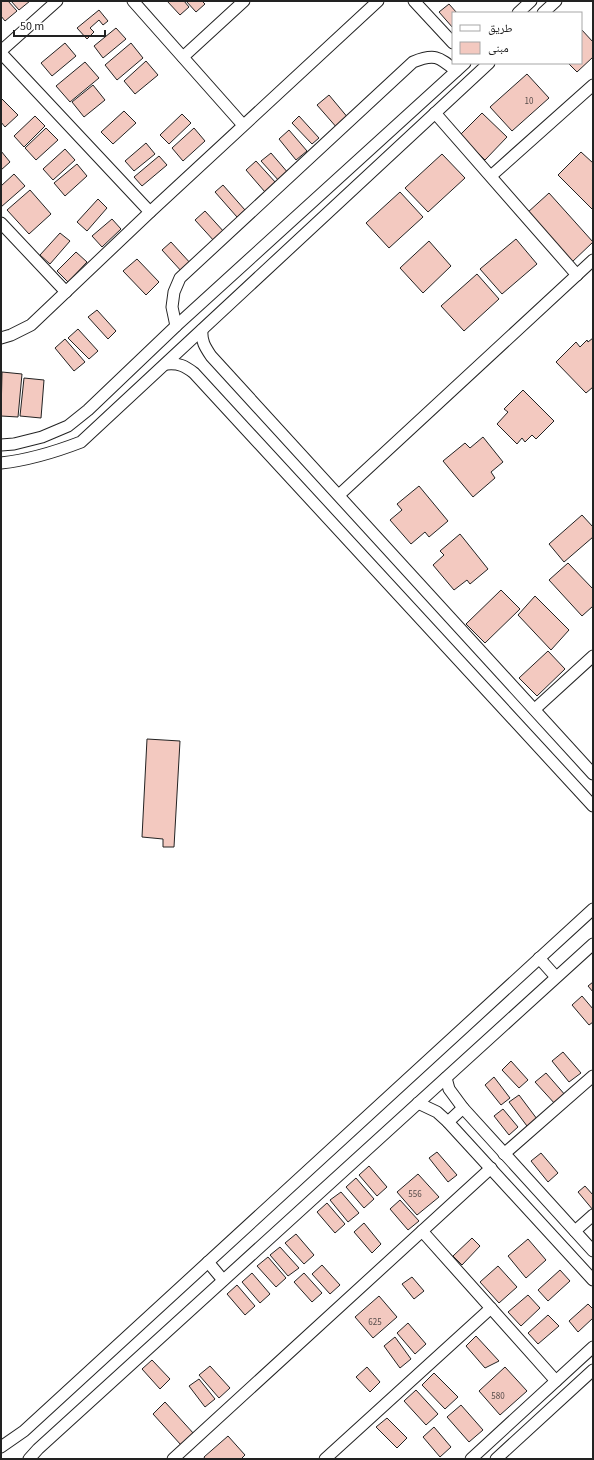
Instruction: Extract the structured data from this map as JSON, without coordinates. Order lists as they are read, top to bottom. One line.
{"house_numbers":["10","556","625","580"],"legend":["طريق","مبنى"],"scale_bar":"50 m"}
